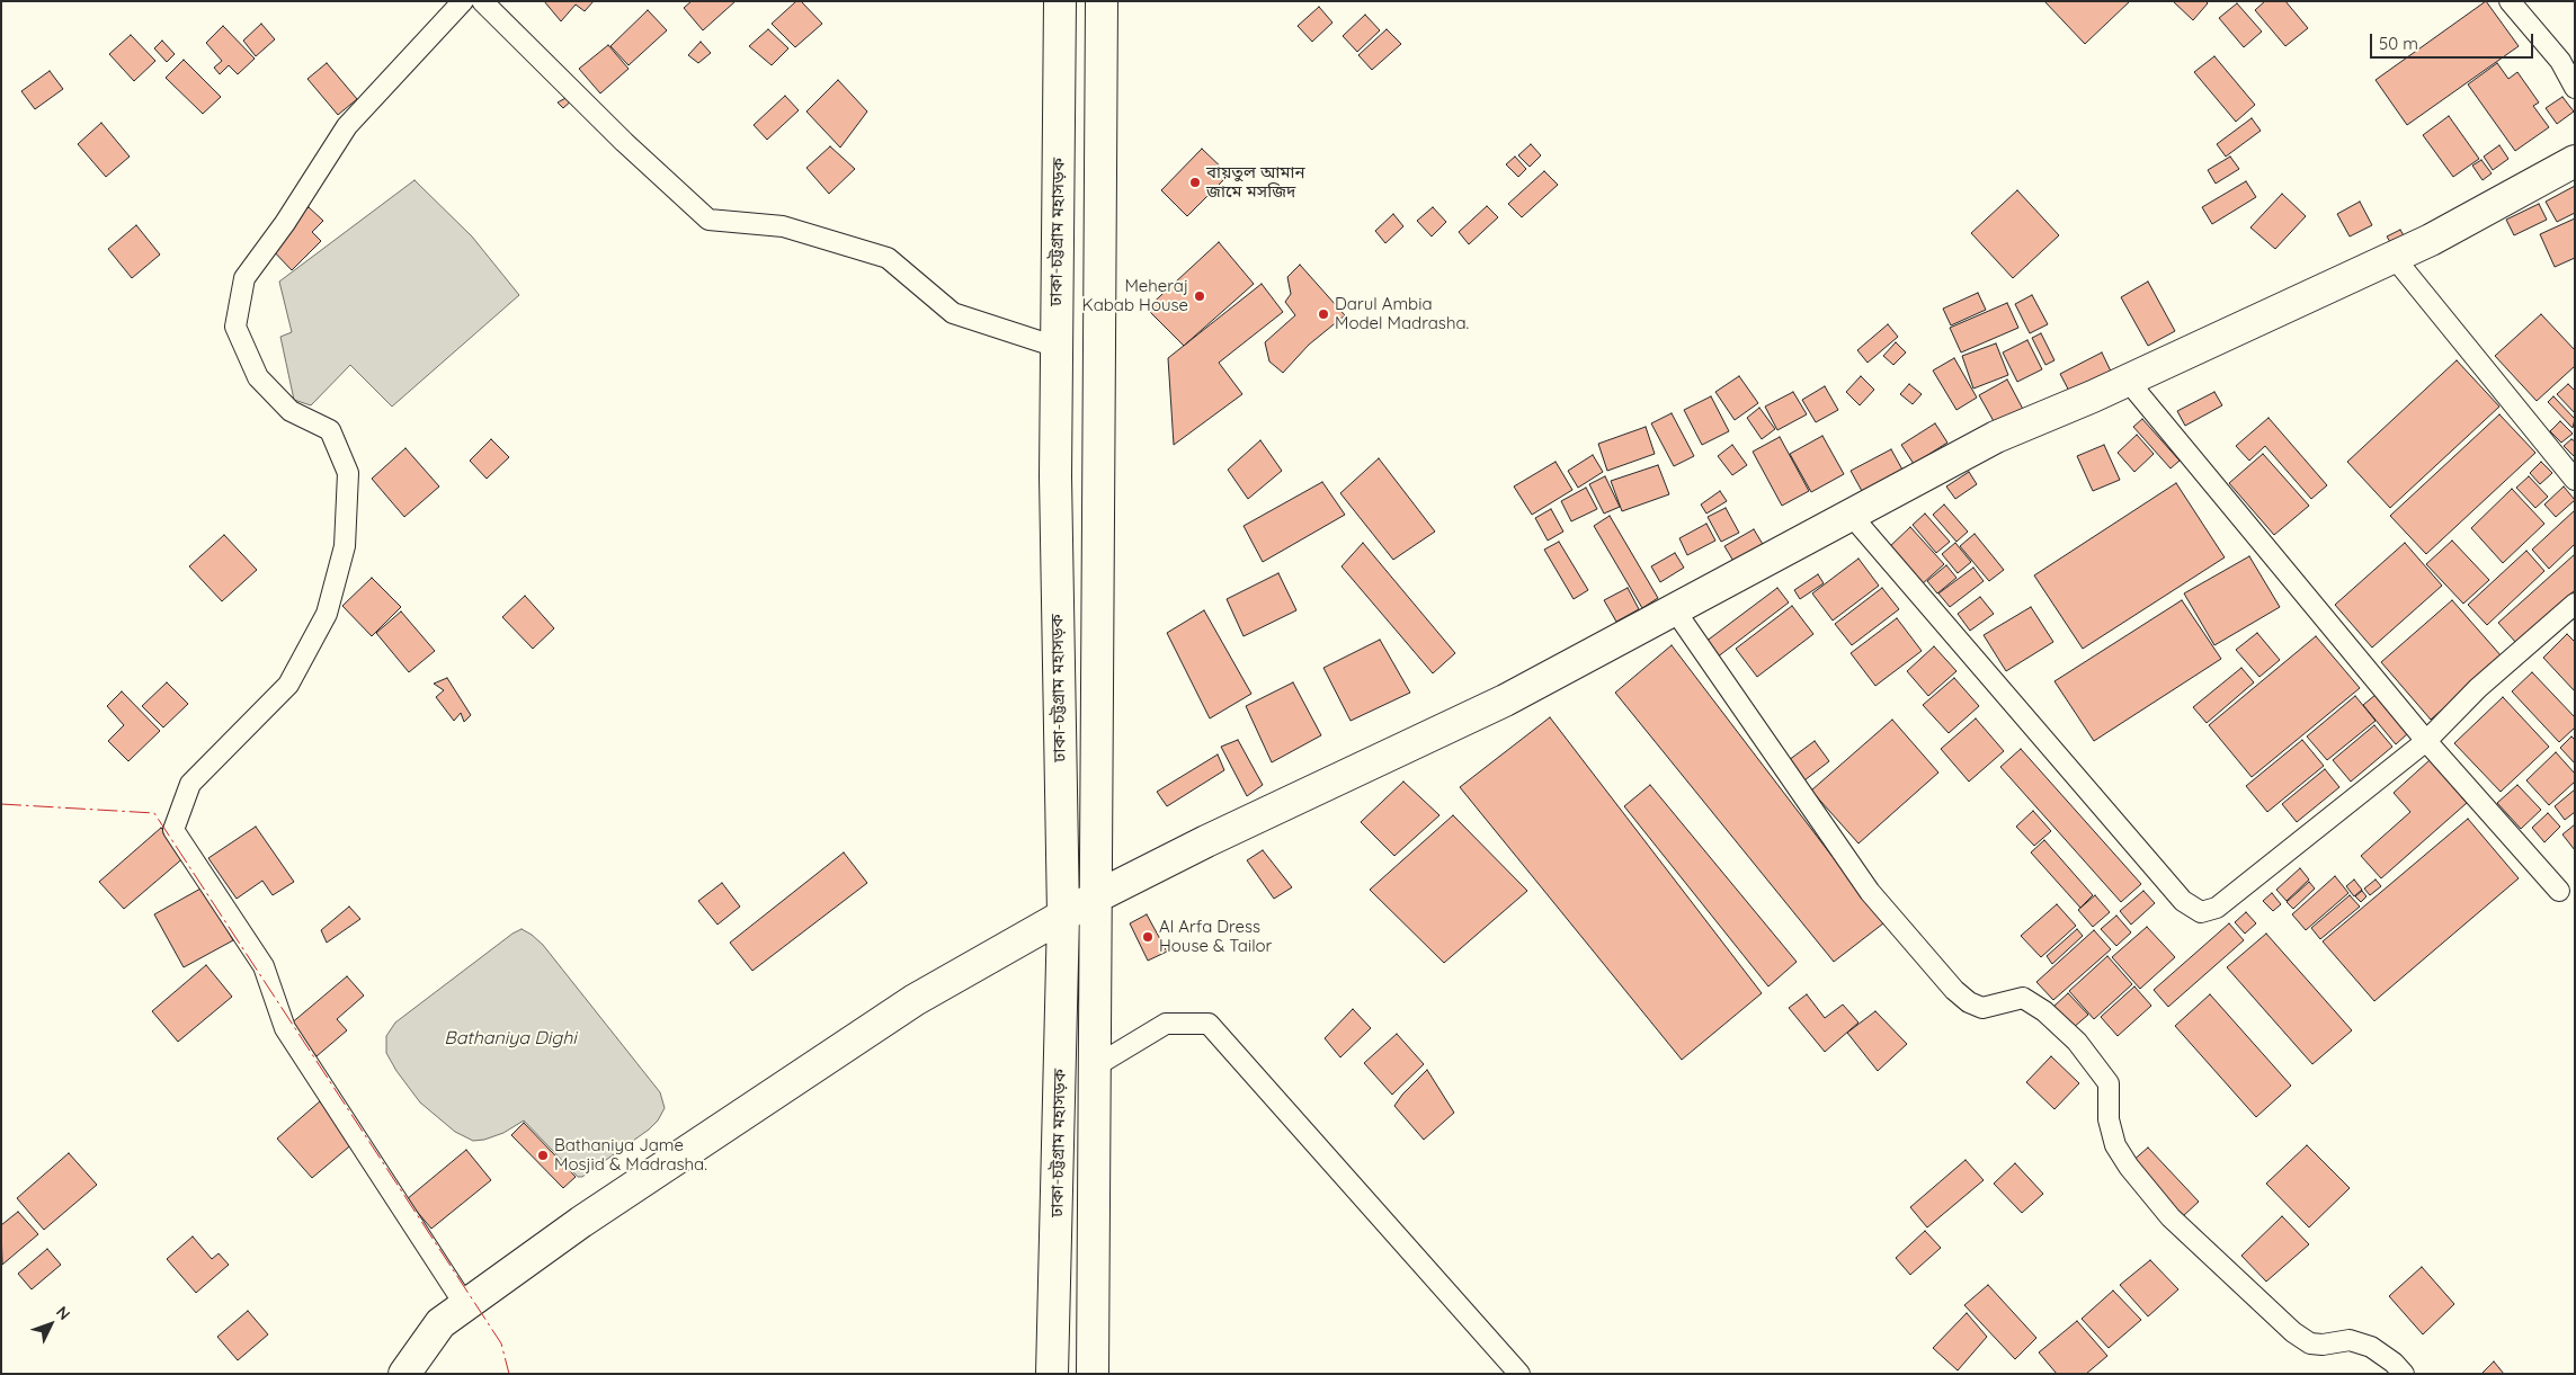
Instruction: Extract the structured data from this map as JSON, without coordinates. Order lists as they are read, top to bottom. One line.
{"streets":{"highway":["ঢাকা-চট্টগ্রাম মহাসড়ক"]},"water":["Bathaniya Dighi"],"places":["বায়তুল আমান জামে মসজিদ","Meheraj Kabab House","Darul Ambia Model Madrasha.","Al Arfa Dress House & Tailor","Bathaniya Jame Mosjid & Madrasha."],"scale_bar":"50 m","north":"top right"}
